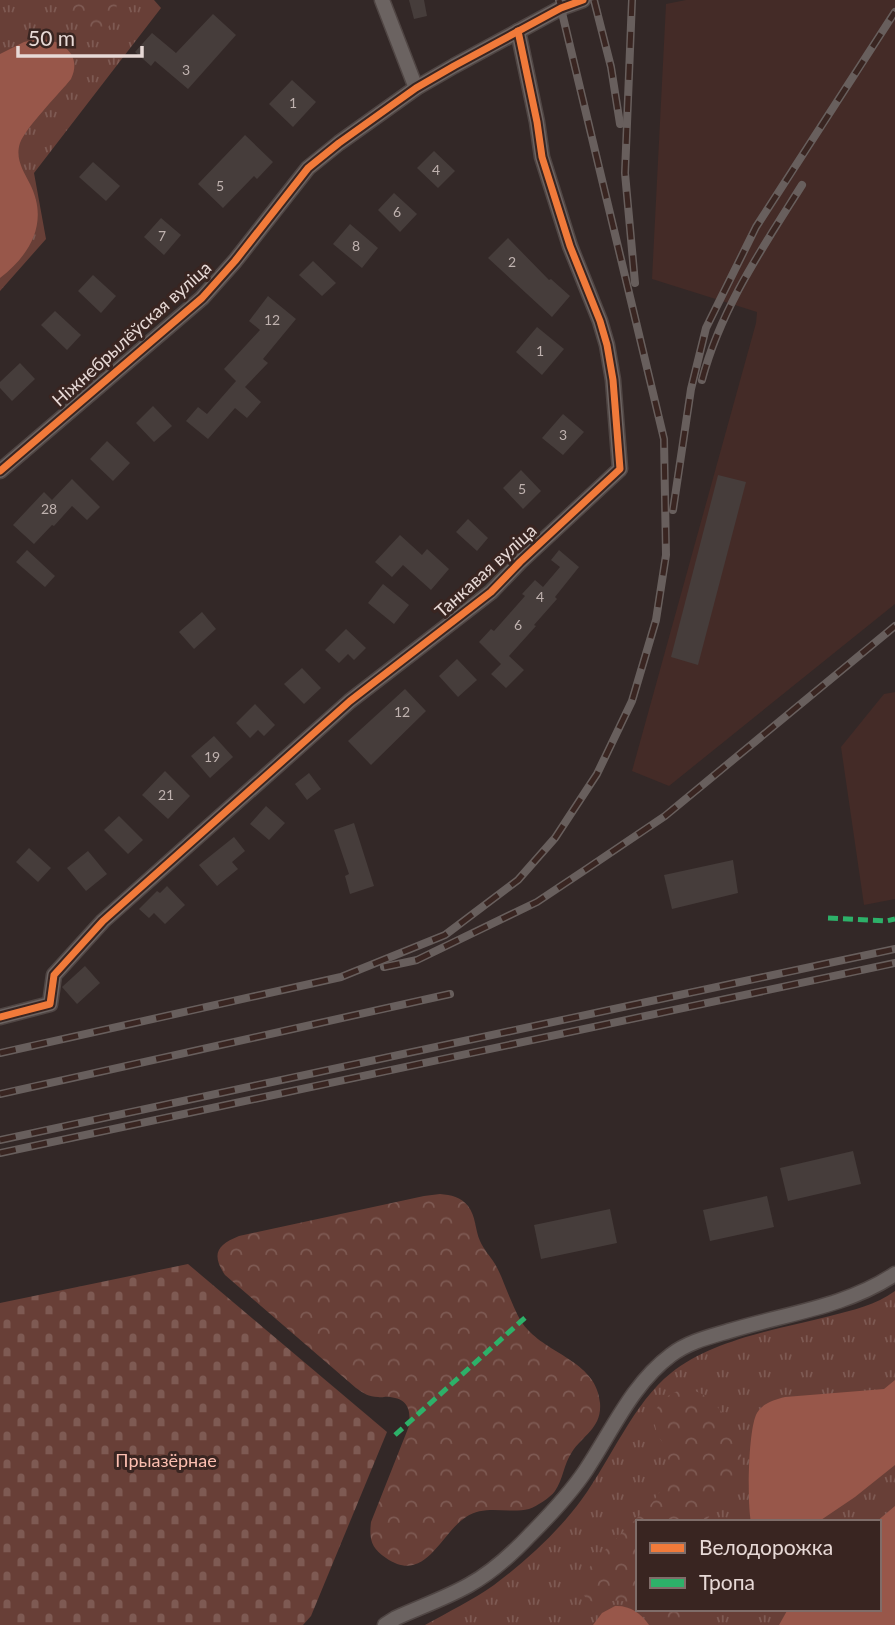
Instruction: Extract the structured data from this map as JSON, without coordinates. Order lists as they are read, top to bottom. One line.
{"streets":{"street":["Ніжнебрылёўская вуліца","Танкавая вуліца"]},"crossings":[["Ніжнебрылёўская вуліца","Танкавая вуліца"]],"parks":["Прыазёрнае"],"house_numbers":["3","1","4","5","6","7","8","2","12","1","3","5","28","4","6","12","19","21"],"legend":["Велодорожка","Тропа"],"scale_bar":"50 m"}
